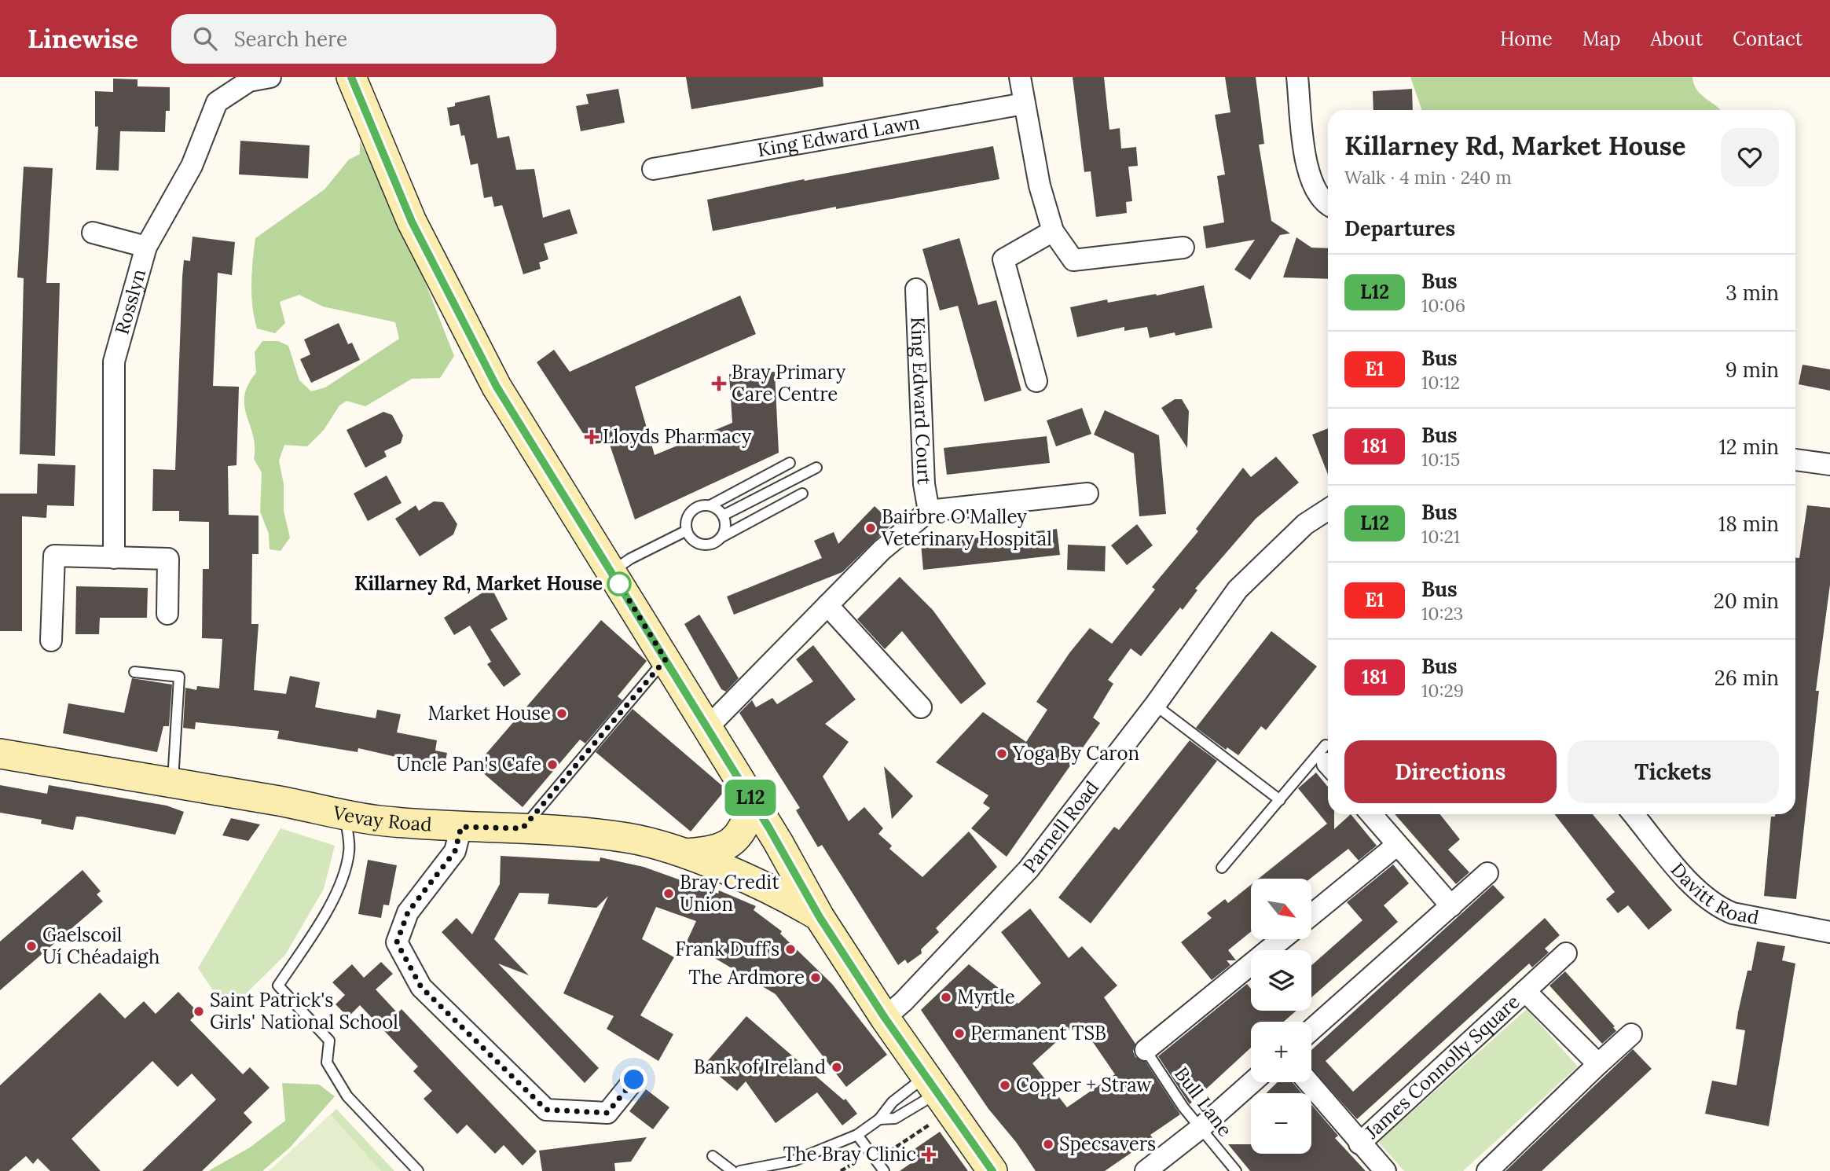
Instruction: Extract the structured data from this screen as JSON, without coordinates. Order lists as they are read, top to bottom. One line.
{"streets":{"main road":["Vevay Road"],"street":["King Edward Lawn","Rosslyn","King Edward Court","Parnell Road","Davitt Road","James Connolly Square"],"lane":["Bull Lane"]},"places":{"health":["Bray Primary Care Centre","Lloyds Pharmacy","The Bray Clinic"],"other":["Bairbre O'Malley Veterinary Hospital","Killarney Rd, Market House","Market House","Yoga By Caron","Uncle Pan's Cafe","Bray Credit Union","Gaelscoil Uí Chéadaigh","Frank Duff’s","The Ardmore","Myrtle","Saint Patrick's Girls' National School","Permanent TSB","Bank of Ireland","Copper + Straw","Specsavers"]},"lines":["bus line L12"],"north":"bottom right","page":{"header":"Linewise","search":"Search here","nav":["Home","Map","About","Contact"],"on_map":"L12","heading":[["Killarney Rd, Market House","Walk · 4 min · 240 m"],"Departures"],"list":[{"mark":"L12","name":"Bus","note":"10:06","value":"3 min"},{"mark":"E1","name":"Bus","note":"10:12","value":"9 min"},{"mark":"181","name":"Bus","note":"10:15","value":"12 min"},{"mark":"L12","name":"Bus","note":"10:21","value":"18 min"},{"mark":"E1","name":"Bus","note":"10:23","value":"20 min"},{"mark":"181","name":"Bus","note":"10:29","value":"26 min"}],"buttons":["Directions","Tickets"],"map_buttons":["+","−"]}}
